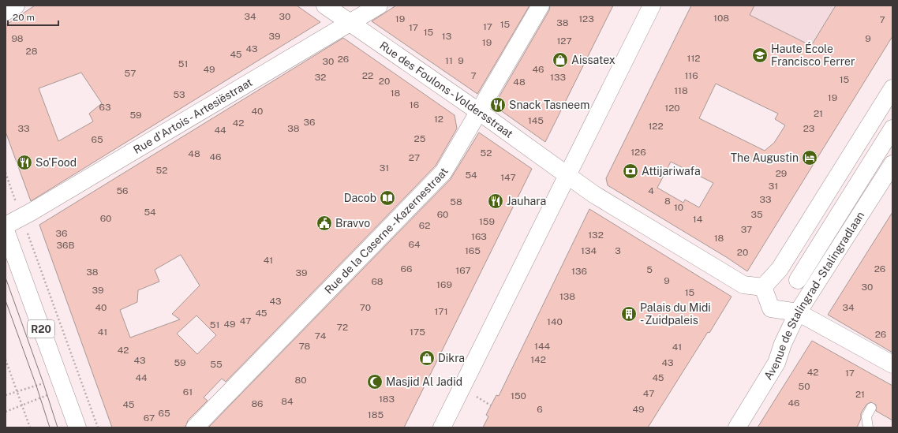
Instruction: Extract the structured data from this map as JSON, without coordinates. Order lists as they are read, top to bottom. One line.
{"streets":{"street":["Rue des Foulons - Voldersstraat","Rue d'Artois - Artesiëstraat","Rue de la Caserne - Kazernestraat","Avenue de Stalingrad - Stalingradlaan","R20"]},"crossings":[["Rue des Foulons - Voldersstraat","Rue d'Artois - Artesiëstraat"],["Rue des Foulons - Voldersstraat","Rue de la Caserne - Kazernestraat"]],"places":{"school or university":["Haute École Francisco Ferrer"],"shop":["Aissatex","Dikra"],"restaurant":["Snack Tasneem","So'Food","Jauhara"],"hotel":["The Augustin"],"bank":["Attijariwafa"],"library":["Dacob"],"public building":["Bravvo"],"building":["Palais du Midi - Zuidpaleis"],"mosque":["Masjid Al Jadid"]},"house_numbers":["34","30","108","19","123","7","38","15","17","17","15","39","13","98","9","127","19","43","28","45","112","26","11","9","30","51","49","46","57","22","7","116","32","133","15","20","48","118","18","53","19","16","63","120","40","21","59","12","145","36","42","122","33","38","23","44","25","65","126","52","48","46","27","31","52","29","54","147","31","56","4","33","8","58","10","54","60","35","60","14","159","62","37","36","132","163","18","64","36B","165","134","3","20","41","66","26","5","167","136","38","39","9","68","169","30","39","15","138","43","40","70","34","171","45","47","140","49","51","72","41","175","26","74","78","144","41","42","142","43","59","43","55","42","17","44","45","80","50","61","47","21","150","183","84","46","86","45","6","49","65","185","67"],"scale_bar":"20 m"}
